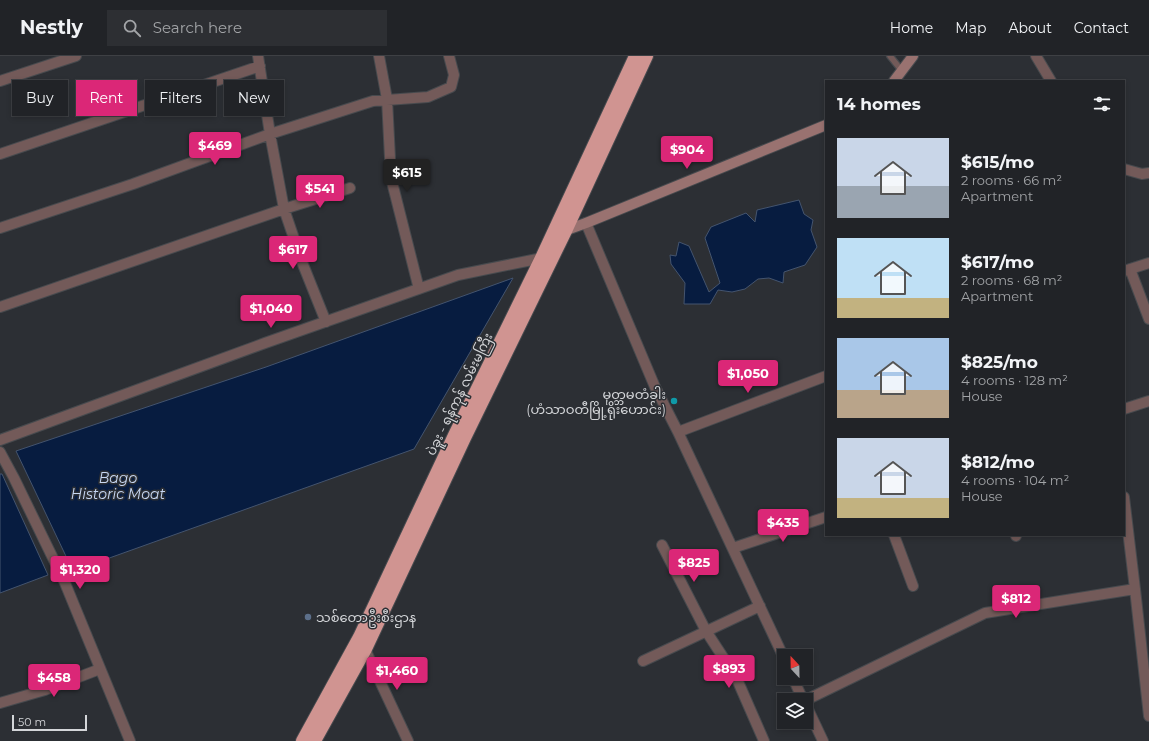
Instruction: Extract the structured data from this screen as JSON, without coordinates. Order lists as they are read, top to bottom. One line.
{"streets":{"highway":["ပဲခူး - ရန်ကုန် လမ်းမကြီး"]},"water":["Bago Historic Moat"],"places":["မုတ္တမတံခါး (ဟံသာဝတီမြို့ရိုးဟောင်း)","သစ်တောဦးစီးဌာန"],"scale_bar":"50 m","north":"top","page":{"header":"Nestly","search":"Search here","nav":["Home","Map","About","Contact"],"chip":["Buy","Rent","Filters","New"],"heading":"14 homes","list":[{"name":"$615/mo","note":"2 rooms · 66 m² · Apartment"},{"name":"$617/mo","note":"2 rooms · 68 m² · Apartment"},{"name":"$825/mo","note":"4 rooms · 128 m² · House"},{"name":"$812/mo","note":"4 rooms · 104 m² · House"}],"price":["$469","$904","$615","$541","$617","$1,040","$1,050","$435","$825","$1,320","$812","$893","$1,460","$458"],"scale":"50 m"}}
